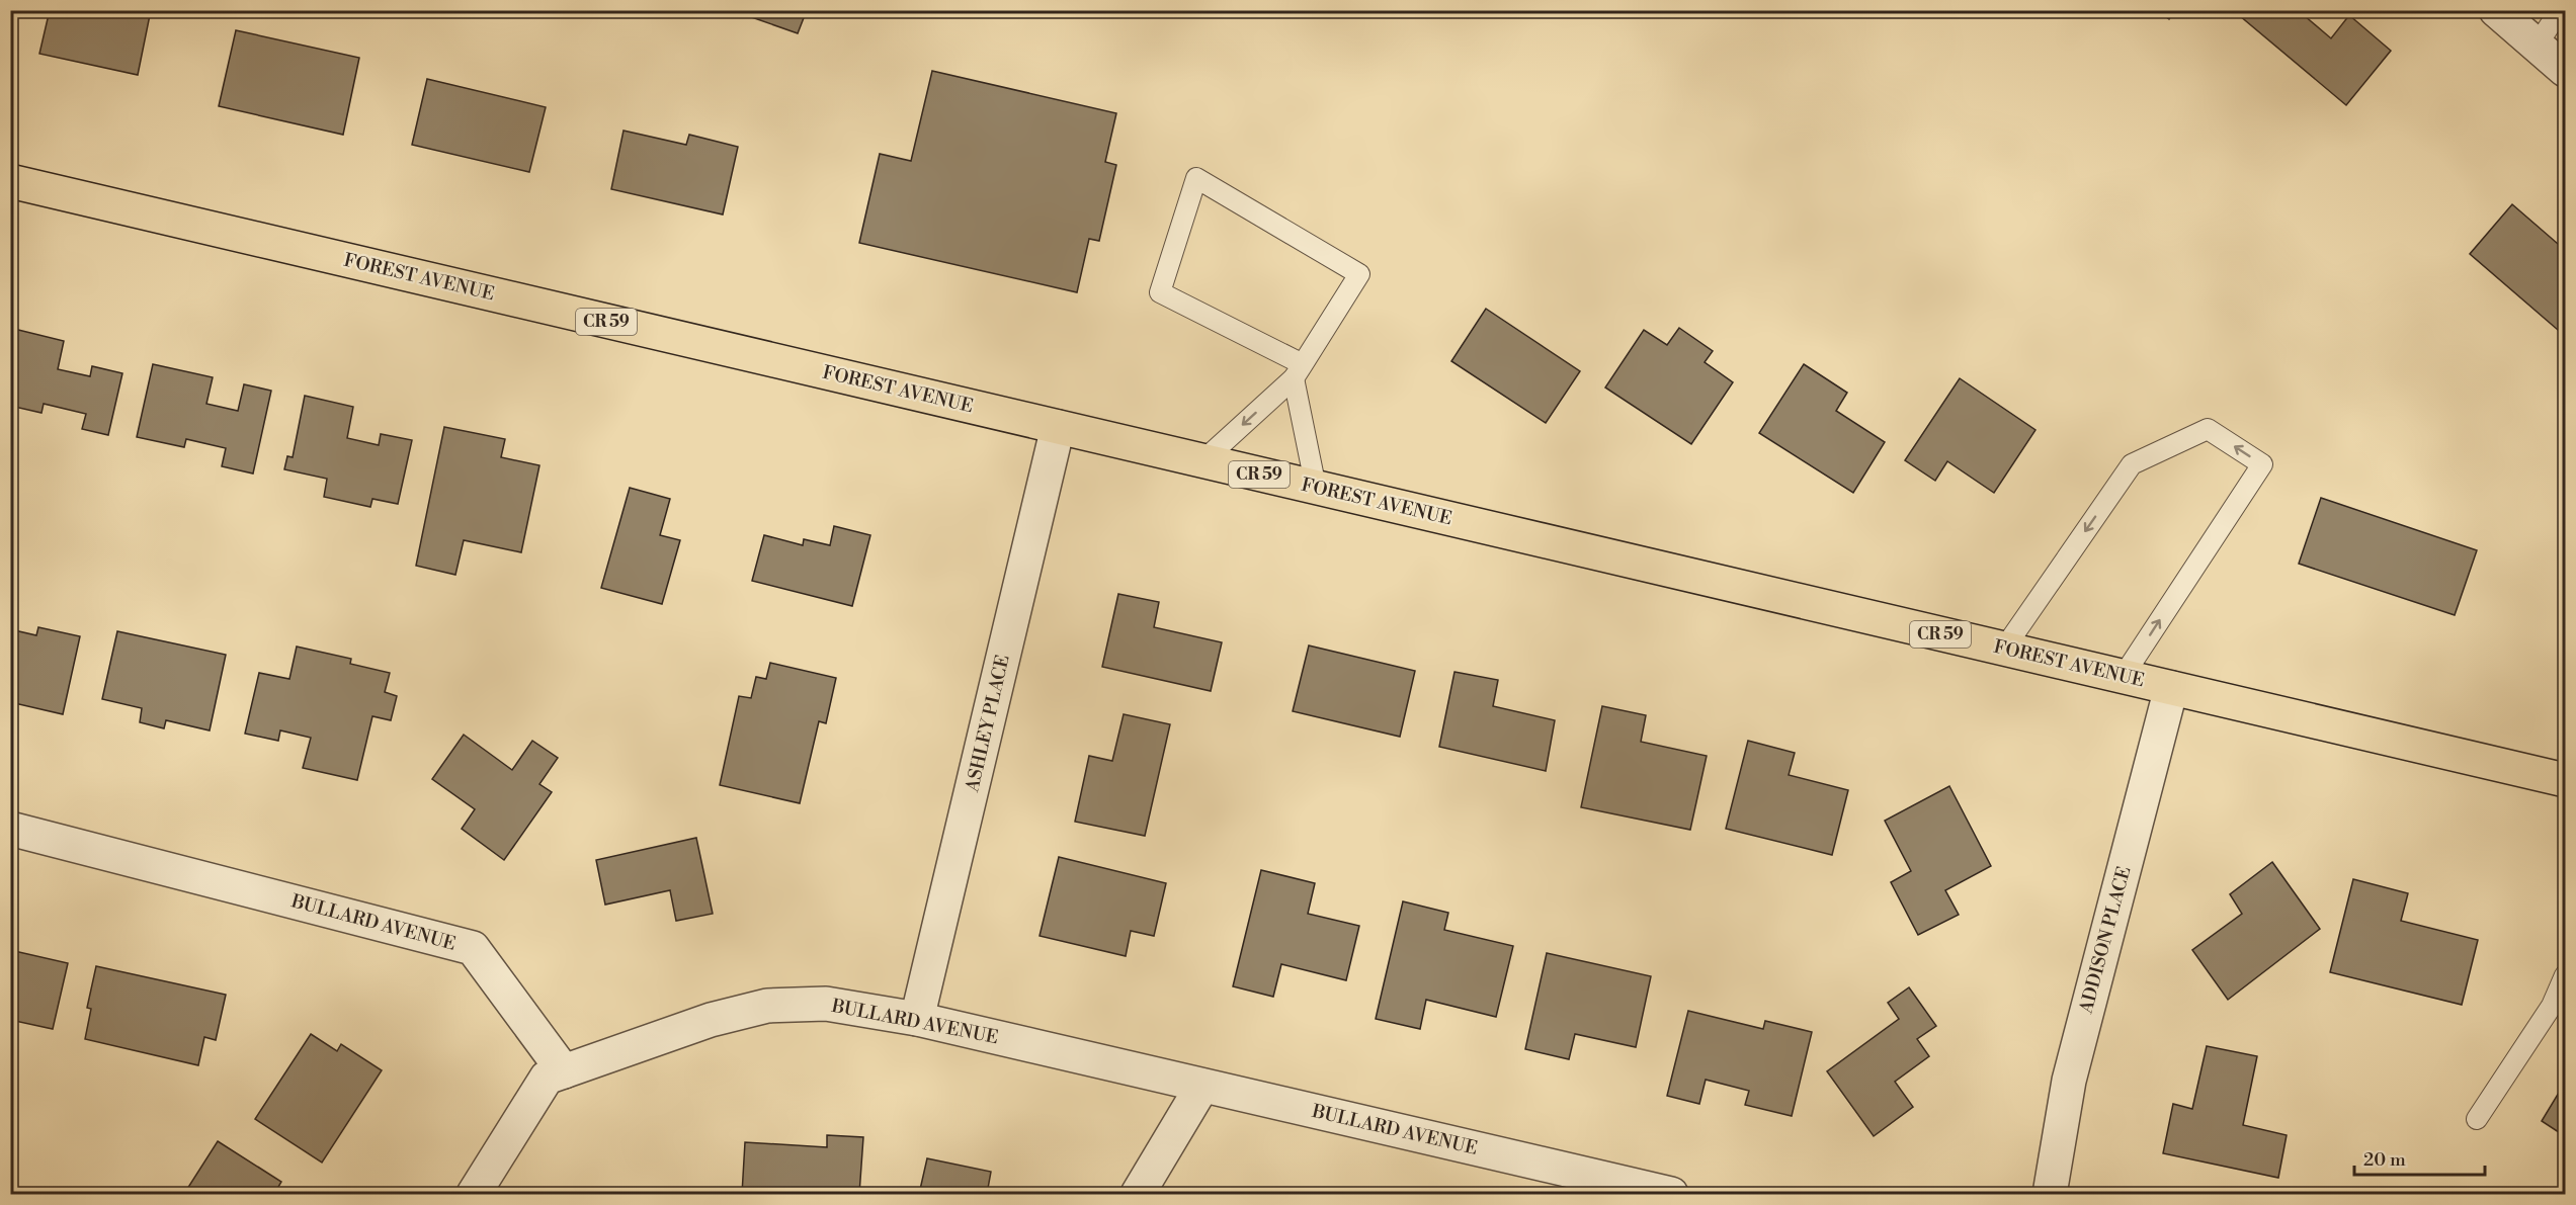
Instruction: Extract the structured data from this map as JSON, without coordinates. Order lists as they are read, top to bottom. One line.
{"streets":{"main road":["FOREST AVENUE","CR 59"],"street":["ASHLEY PLACE","BULLARD AVENUE","ADDISON PLACE"]},"crossings":[["FOREST AVENUE","ASHLEY PLACE"],["FOREST AVENUE","ADDISON PLACE"],["ASHLEY PLACE","BULLARD AVENUE"]],"scale_bar":"20 m"}
